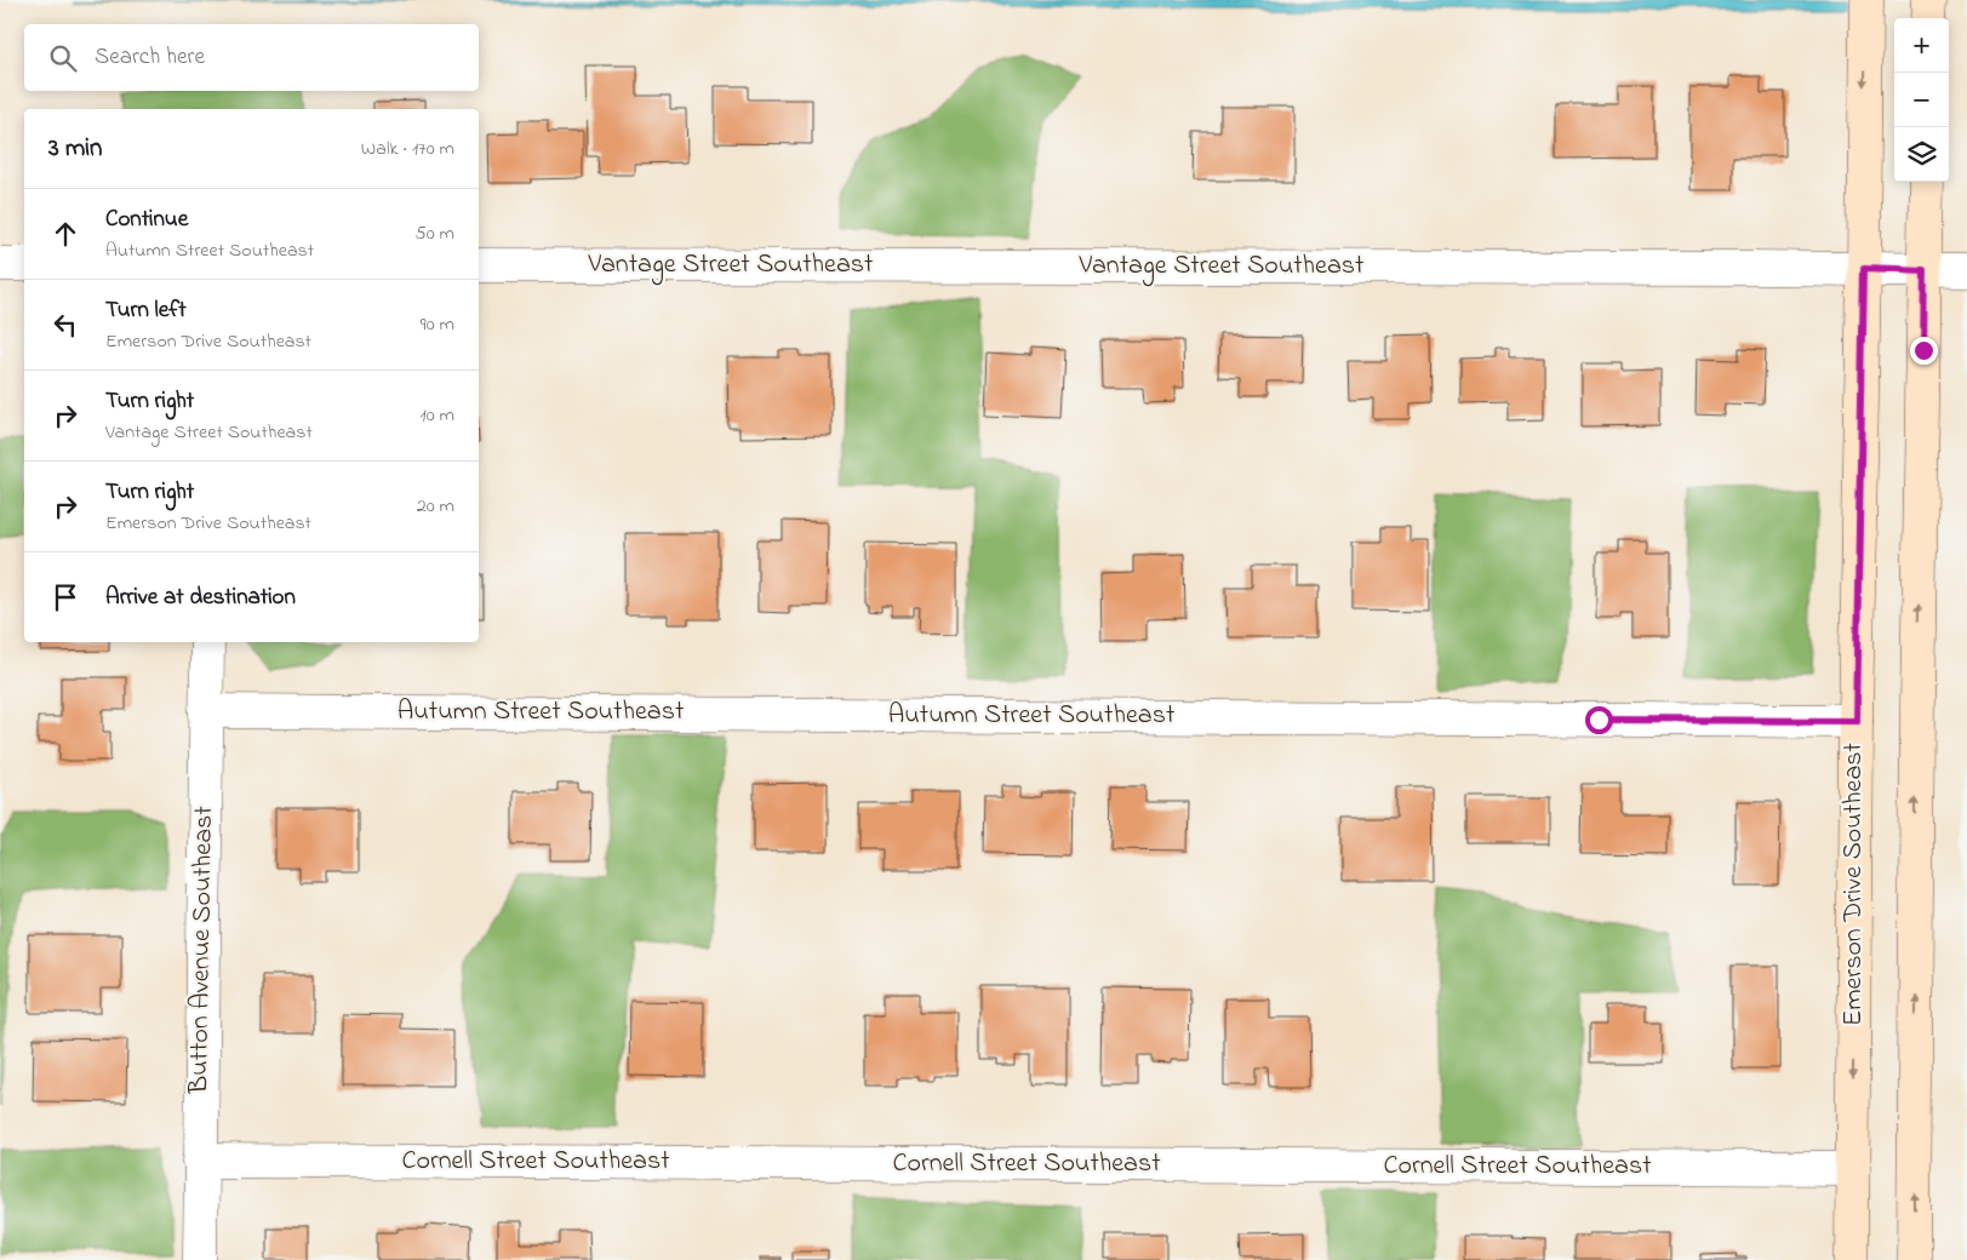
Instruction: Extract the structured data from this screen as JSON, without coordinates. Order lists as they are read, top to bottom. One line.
{"streets":{"street":["Vantage Street Southeast","Autumn Street Southeast","Emerson Drive Southeast","Button Avenue Southeast","Cornell Street Southeast"]},"crossings":[["Vantage Street Southeast","Emerson Drive Southeast"],["Autumn Street Southeast","Emerson Drive Southeast"],["Autumn Street Southeast","Button Avenue Southeast"],["Emerson Drive Southeast","Cornell Street Southeast"],["Button Avenue Southeast","Cornell Street Southeast"]],"page":{"map_buttons":["+","−"],"search":"Search here","heading":["3 min","Walk · 170 m"],"list":[["Continue","Autumn Street Southeast","50 m"],["Turn left","Emerson Drive Southeast","90 m"],["Turn right","Vantage Street Southeast","10 m"],["Turn right","Emerson Drive Southeast","20 m"],"Arrive at destination"]}}
